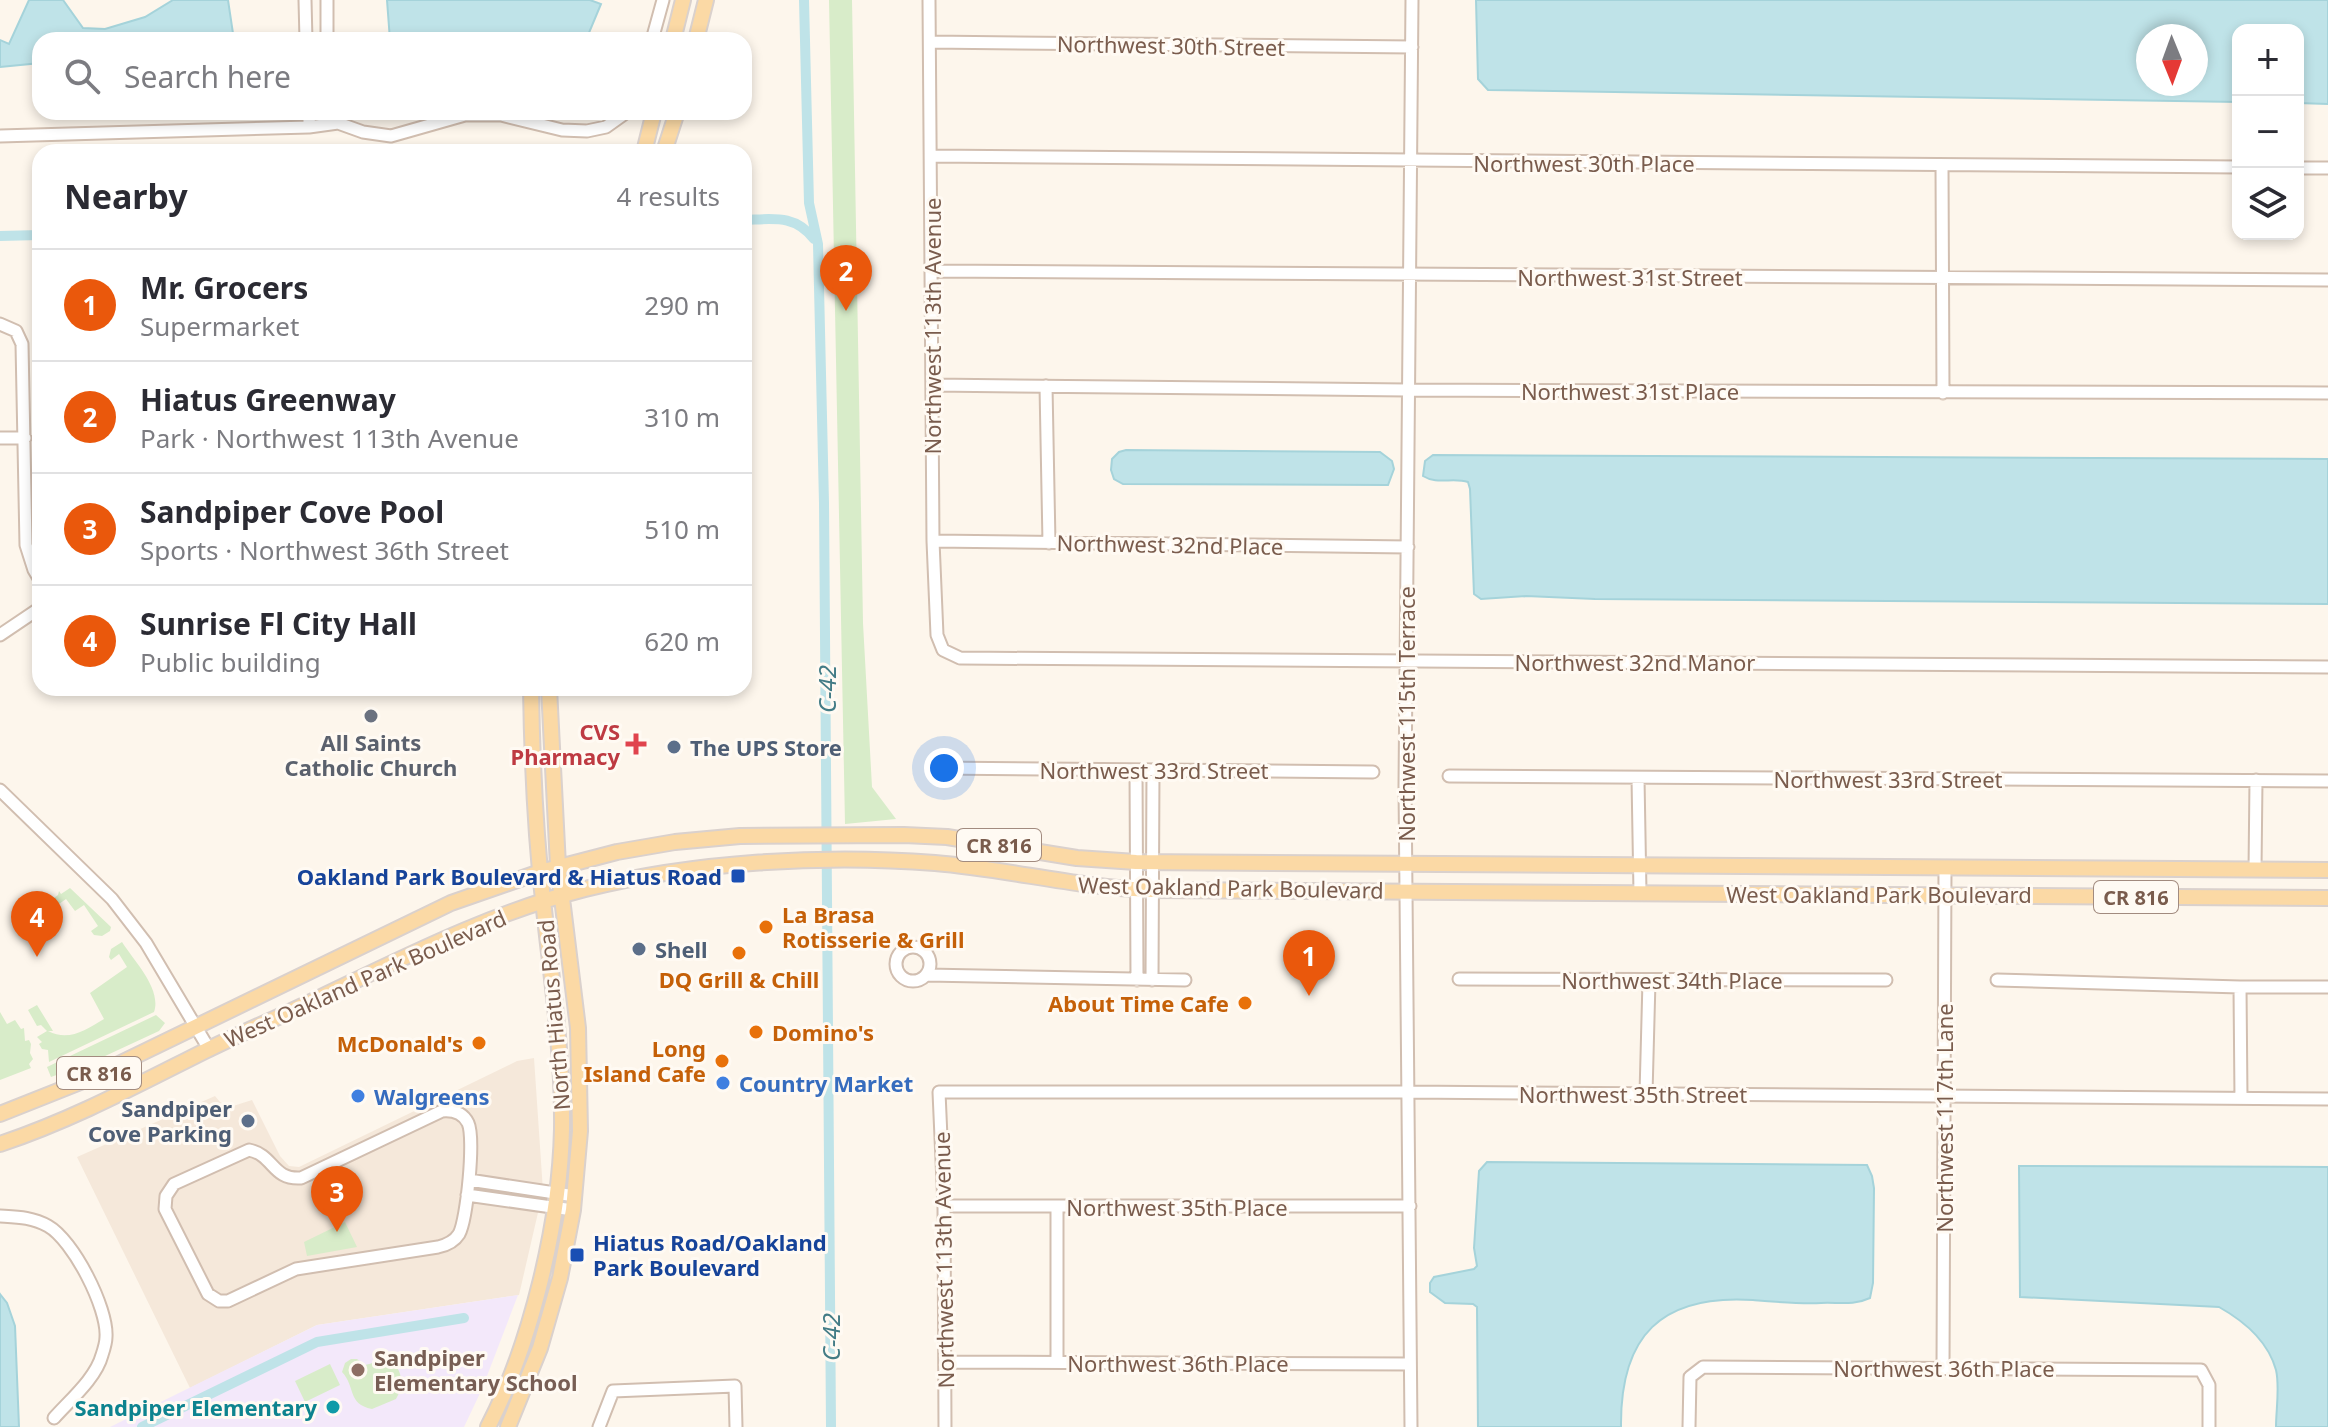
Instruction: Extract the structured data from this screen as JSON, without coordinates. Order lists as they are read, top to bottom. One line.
{"streets":{"main road":["CR 816","West Oakland Park Boulevard","North Hiatus Road"],"street":["Northwest 30th Street","Northwest 30th Place","Northwest 31st Street","Northwest 113th Avenue","Northwest 31st Place","Northwest 32nd Place","Northwest 32nd Manor","Northwest 115th Terrace","Northwest 33rd Street","Northwest 34th Place","Northwest 35th Street","Northwest 117th Lane","Northwest 35th Place","Northwest 36th Place"]},"crossings":[["Northwest 30th Street","Northwest 113th Avenue"],["Northwest 30th Street","Northwest 115th Terrace"],["Northwest 30th Place","Northwest 113th Avenue"],["Northwest 30th Place","Northwest 115th Terrace"],["Northwest 31st Street","Northwest 113th Avenue"],["Northwest 31st Street","Northwest 115th Terrace"],["Northwest 113th Avenue","Northwest 31st Place"],["Northwest 113th Avenue","Northwest 32nd Place"],["Northwest 113th Avenue","Northwest 32nd Manor"],["Northwest 113th Avenue","Northwest 35th Street"],["Northwest 113th Avenue","Northwest 35th Place"],["Northwest 113th Avenue","Northwest 36th Place"],["Northwest 31st Place","Northwest 115th Terrace"],["Northwest 32nd Place","Northwest 115th Terrace"],["Northwest 32nd Manor","Northwest 115th Terrace"],["Northwest 115th Terrace","West Oakland Park Boulevard"],["Northwest 115th Terrace","Northwest 35th Street"],["Northwest 115th Terrace","Northwest 35th Place"],["Northwest 115th Terrace","Northwest 36th Place"],["West Oakland Park Boulevard","North Hiatus Road"],["West Oakland Park Boulevard","Northwest 117th Lane"],["Northwest 35th Street","Northwest 117th Lane"],["Northwest 117th Lane","Northwest 36th Place"]],"water":["C-42"],"places":{"other":["All Saints Catholic Church","The UPS Store","La Brasa Rotisserie & Grill","Shell","DQ Grill & Chill","About Time Cafe","Domino's","McDonald's","Long Island Cafe","Country Market","Walgreens","Sandpiper Cove Parking","Sandpiper Elementary School","Sandpiper Elementary"],"health":["CVS Pharmacy"],"transit":["Oakland Park Boulevard & Hiatus Road","Hiatus Road/Oakland Park Boulevard"]},"north":"bottom","page":{"map_buttons":["+","−"],"search":"Search here","heading":["Nearby","4 results"],"pins":["2","4","1","3"],"list":[{"mark":"1","name":"Mr. Grocers","note":"Supermarket","value":"290 m"},{"mark":"2","name":"Hiatus Greenway","note":"Park · Northwest 113th Avenue","value":"310 m"},{"mark":"3","name":"Sandpiper Cove Pool","note":"Sports · Northwest 36th Street","value":"510 m"},{"mark":"4","name":"Sunrise Fl City Hall","note":"Public building","value":"620 m"}]}}
